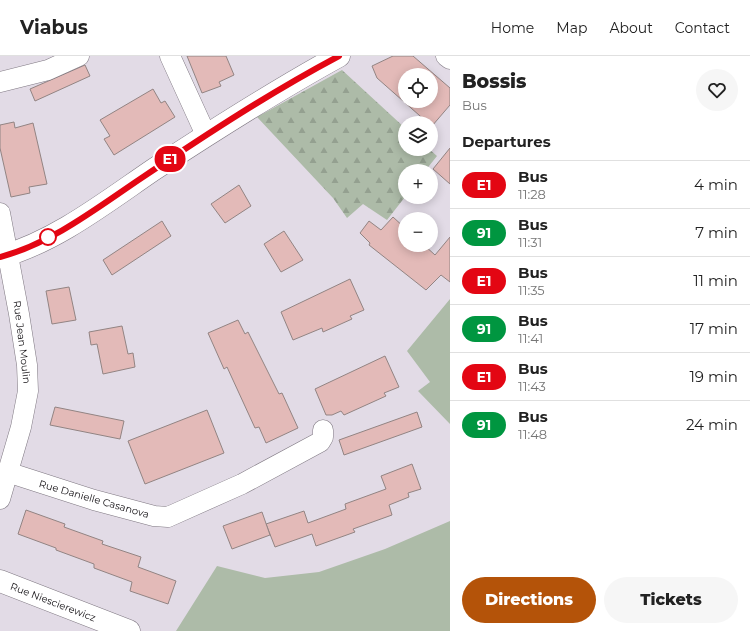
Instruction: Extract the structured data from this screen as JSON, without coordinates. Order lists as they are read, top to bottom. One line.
{"streets":{"street":["Rue Jean Moulin","Rue Danielle Casanova","Rue Niescierewicz"]},"crossings":[["Rue Jean Moulin","Rue Danielle Casanova"]],"lines":["bus line E1"],"page":{"header":"Viabus","nav":["Home","Map","About","Contact"],"on_map":"E1","heading":[["Bossis","Bus"],"Departures"],"map_buttons":["+","−"],"list":[{"mark":"E1","name":"Bus","note":"11:28","value":"4 min"},{"mark":"91","name":"Bus","note":"11:31","value":"7 min"},{"mark":"E1","name":"Bus","note":"11:35","value":"11 min"},{"mark":"91","name":"Bus","note":"11:41","value":"17 min"},{"mark":"E1","name":"Bus","note":"11:43","value":"19 min"},{"mark":"91","name":"Bus","note":"11:48","value":"24 min"}],"buttons":["Directions","Tickets"]}}
